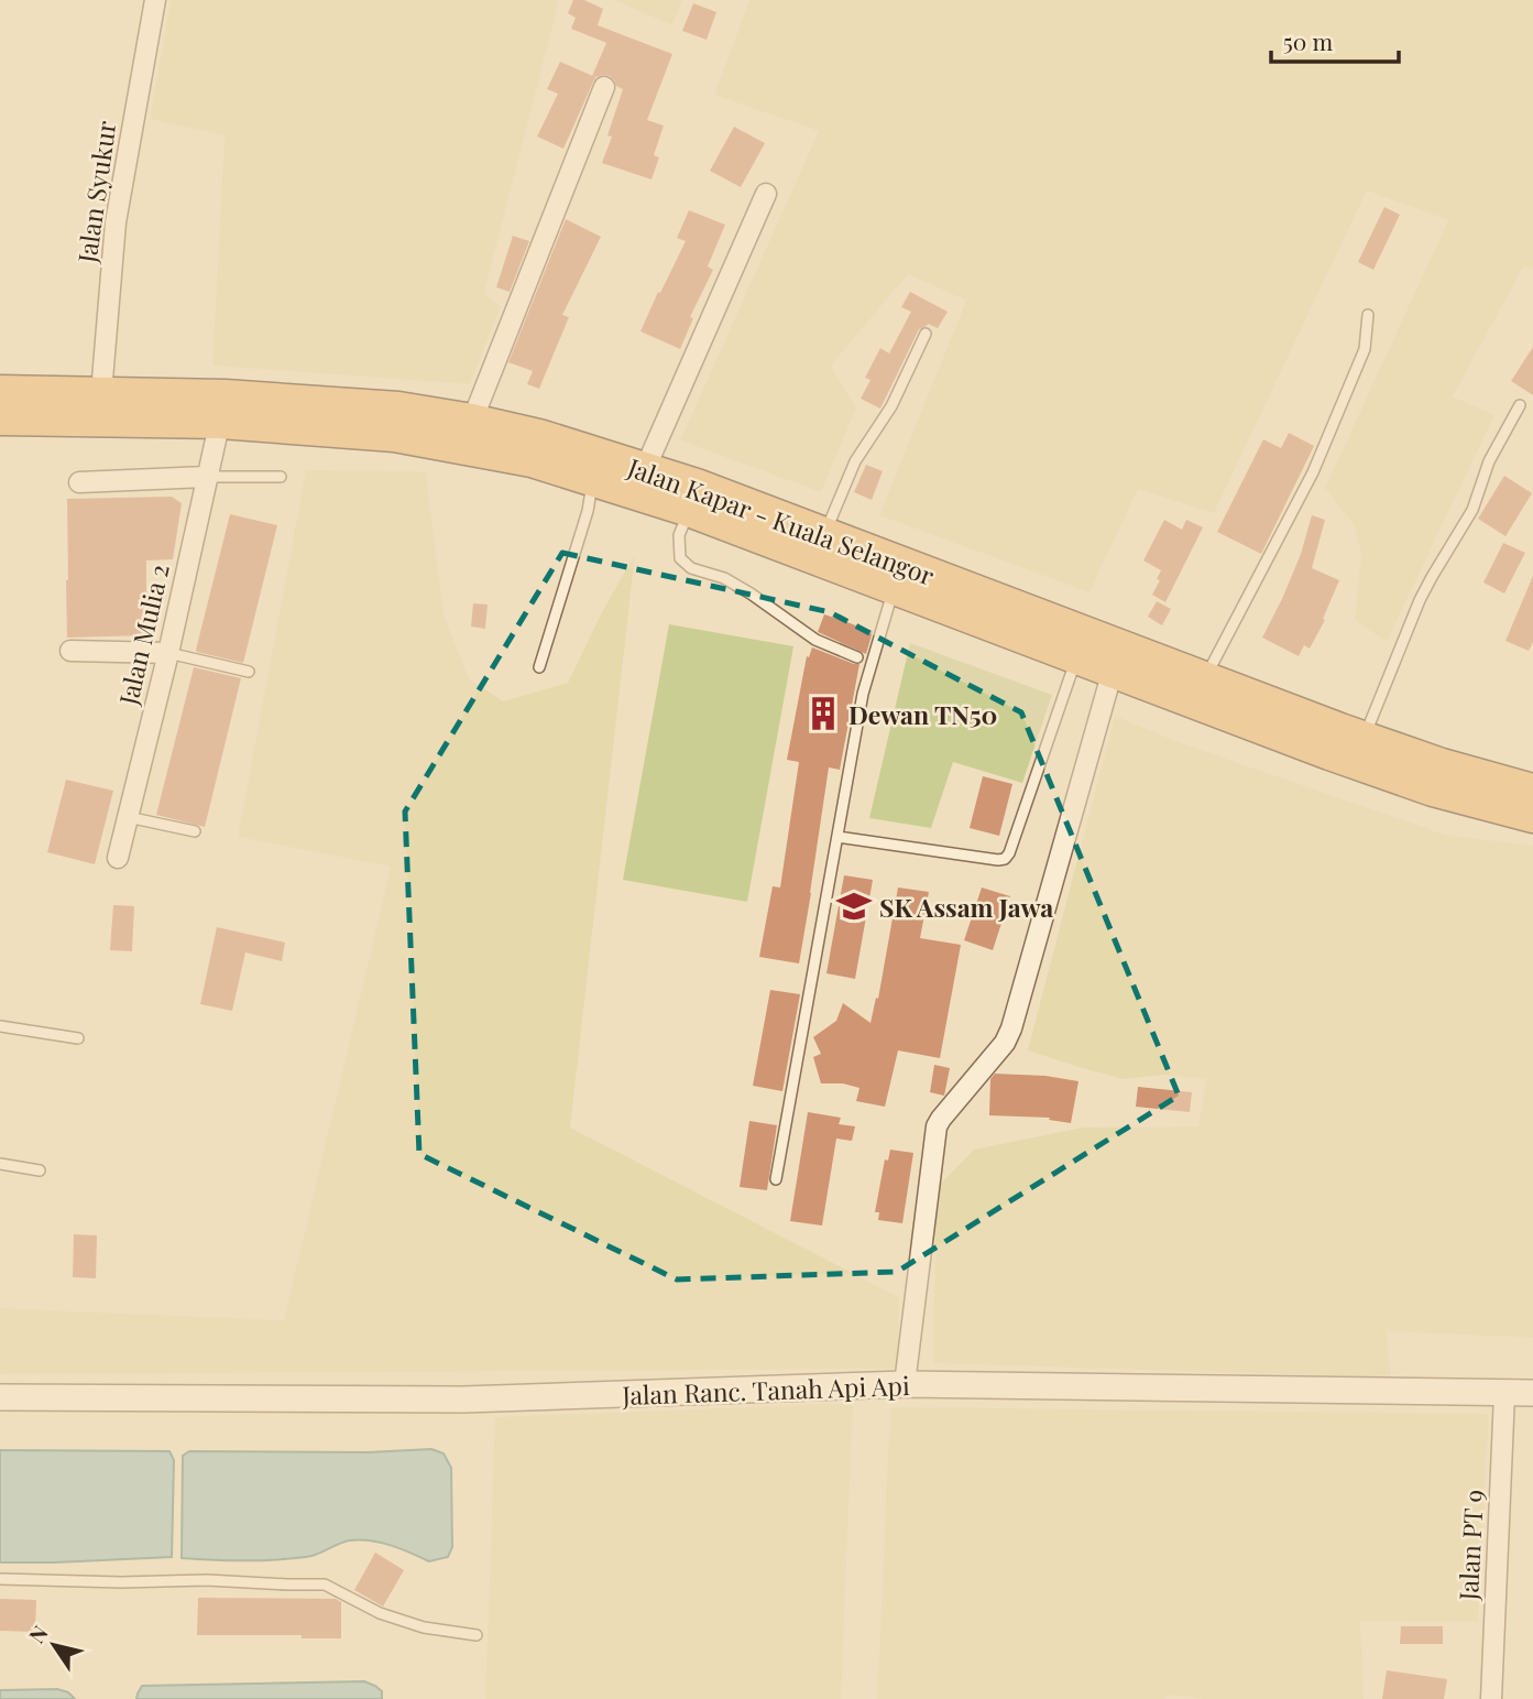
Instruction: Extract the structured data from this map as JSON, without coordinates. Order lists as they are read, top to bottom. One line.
{"streets":{"highway":["Jalan Kapar - Kuala Selangor"],"street":["Jalan Syukur","Jalan Mulia 2","Jalan Ranc. Tanah Api Api","Jalan PT 9"]},"crossings":[["Jalan Syukur","Jalan Kapar - Kuala Selangor"],["Jalan Kapar - Kuala Selangor","Jalan Mulia 2"],["Jalan Ranc. Tanah Api Api","Jalan PT 9"]],"places":{"building":["Dewan TN50"],"school or university":["SK Assam Jawa"]},"scale_bar":"50 m","north":"top left"}
